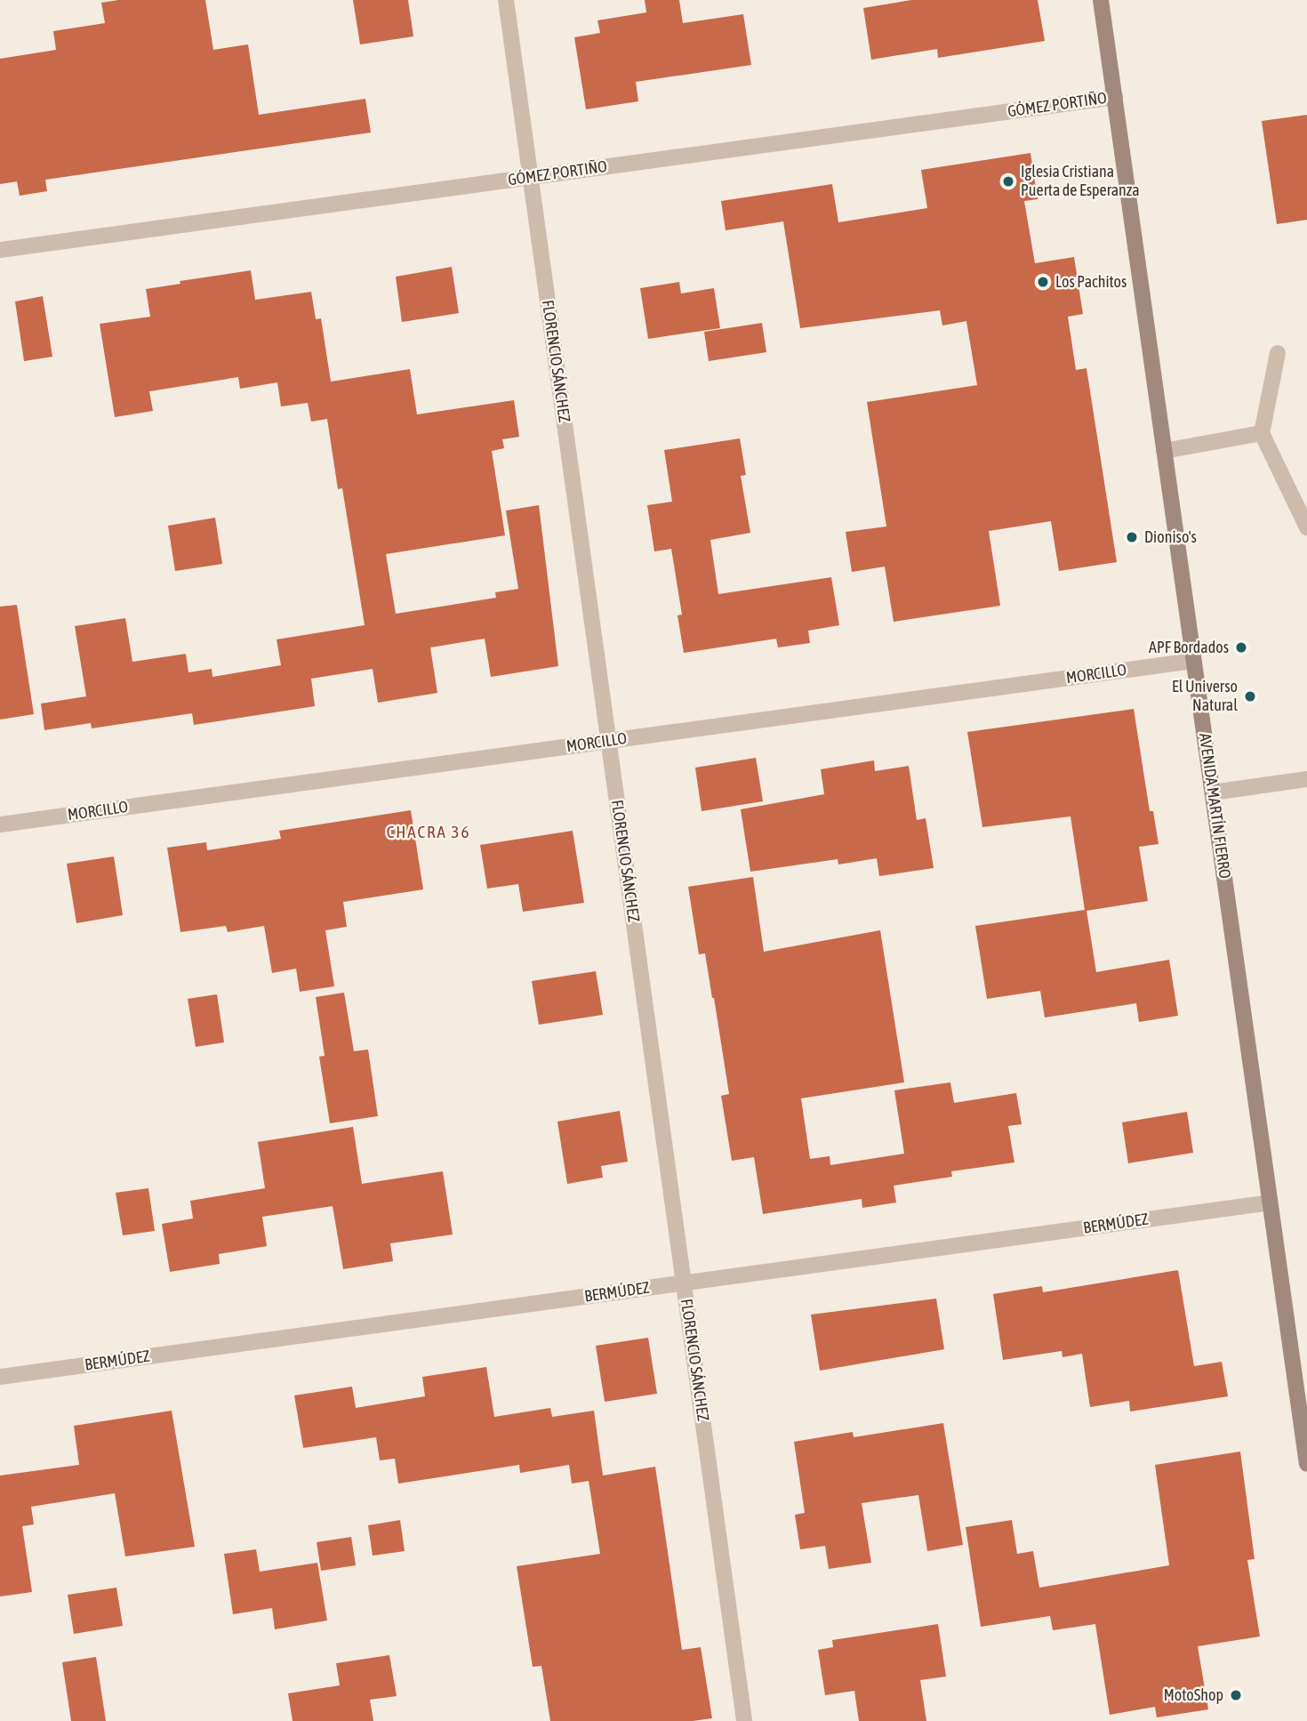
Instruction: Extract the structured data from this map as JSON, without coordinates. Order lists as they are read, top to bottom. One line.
{"streets":{"main road":["AVENIDA MARTÍN FIERRO"],"street":["GÓMEZ PORTIÑO","FLORENCIO SÁNCHEZ","MORCILLO","BERMÚDEZ"]},"crossings":[["GÓMEZ PORTIÑO","FLORENCIO SÁNCHEZ"],["GÓMEZ PORTIÑO","AVENIDA MARTÍN FIERRO"],["FLORENCIO SÁNCHEZ","MORCILLO"],["FLORENCIO SÁNCHEZ","BERMÚDEZ"],["MORCILLO","AVENIDA MARTÍN FIERRO"],["AVENIDA MARTÍN FIERRO","BERMÚDEZ"]],"districts":["CHACRA 36"],"places":["Iglesia Cristiana Puerta de Esperanza","Los Pachitos","Dioniso's","APF Bordados","El Universo Natural","MotoShop"]}
